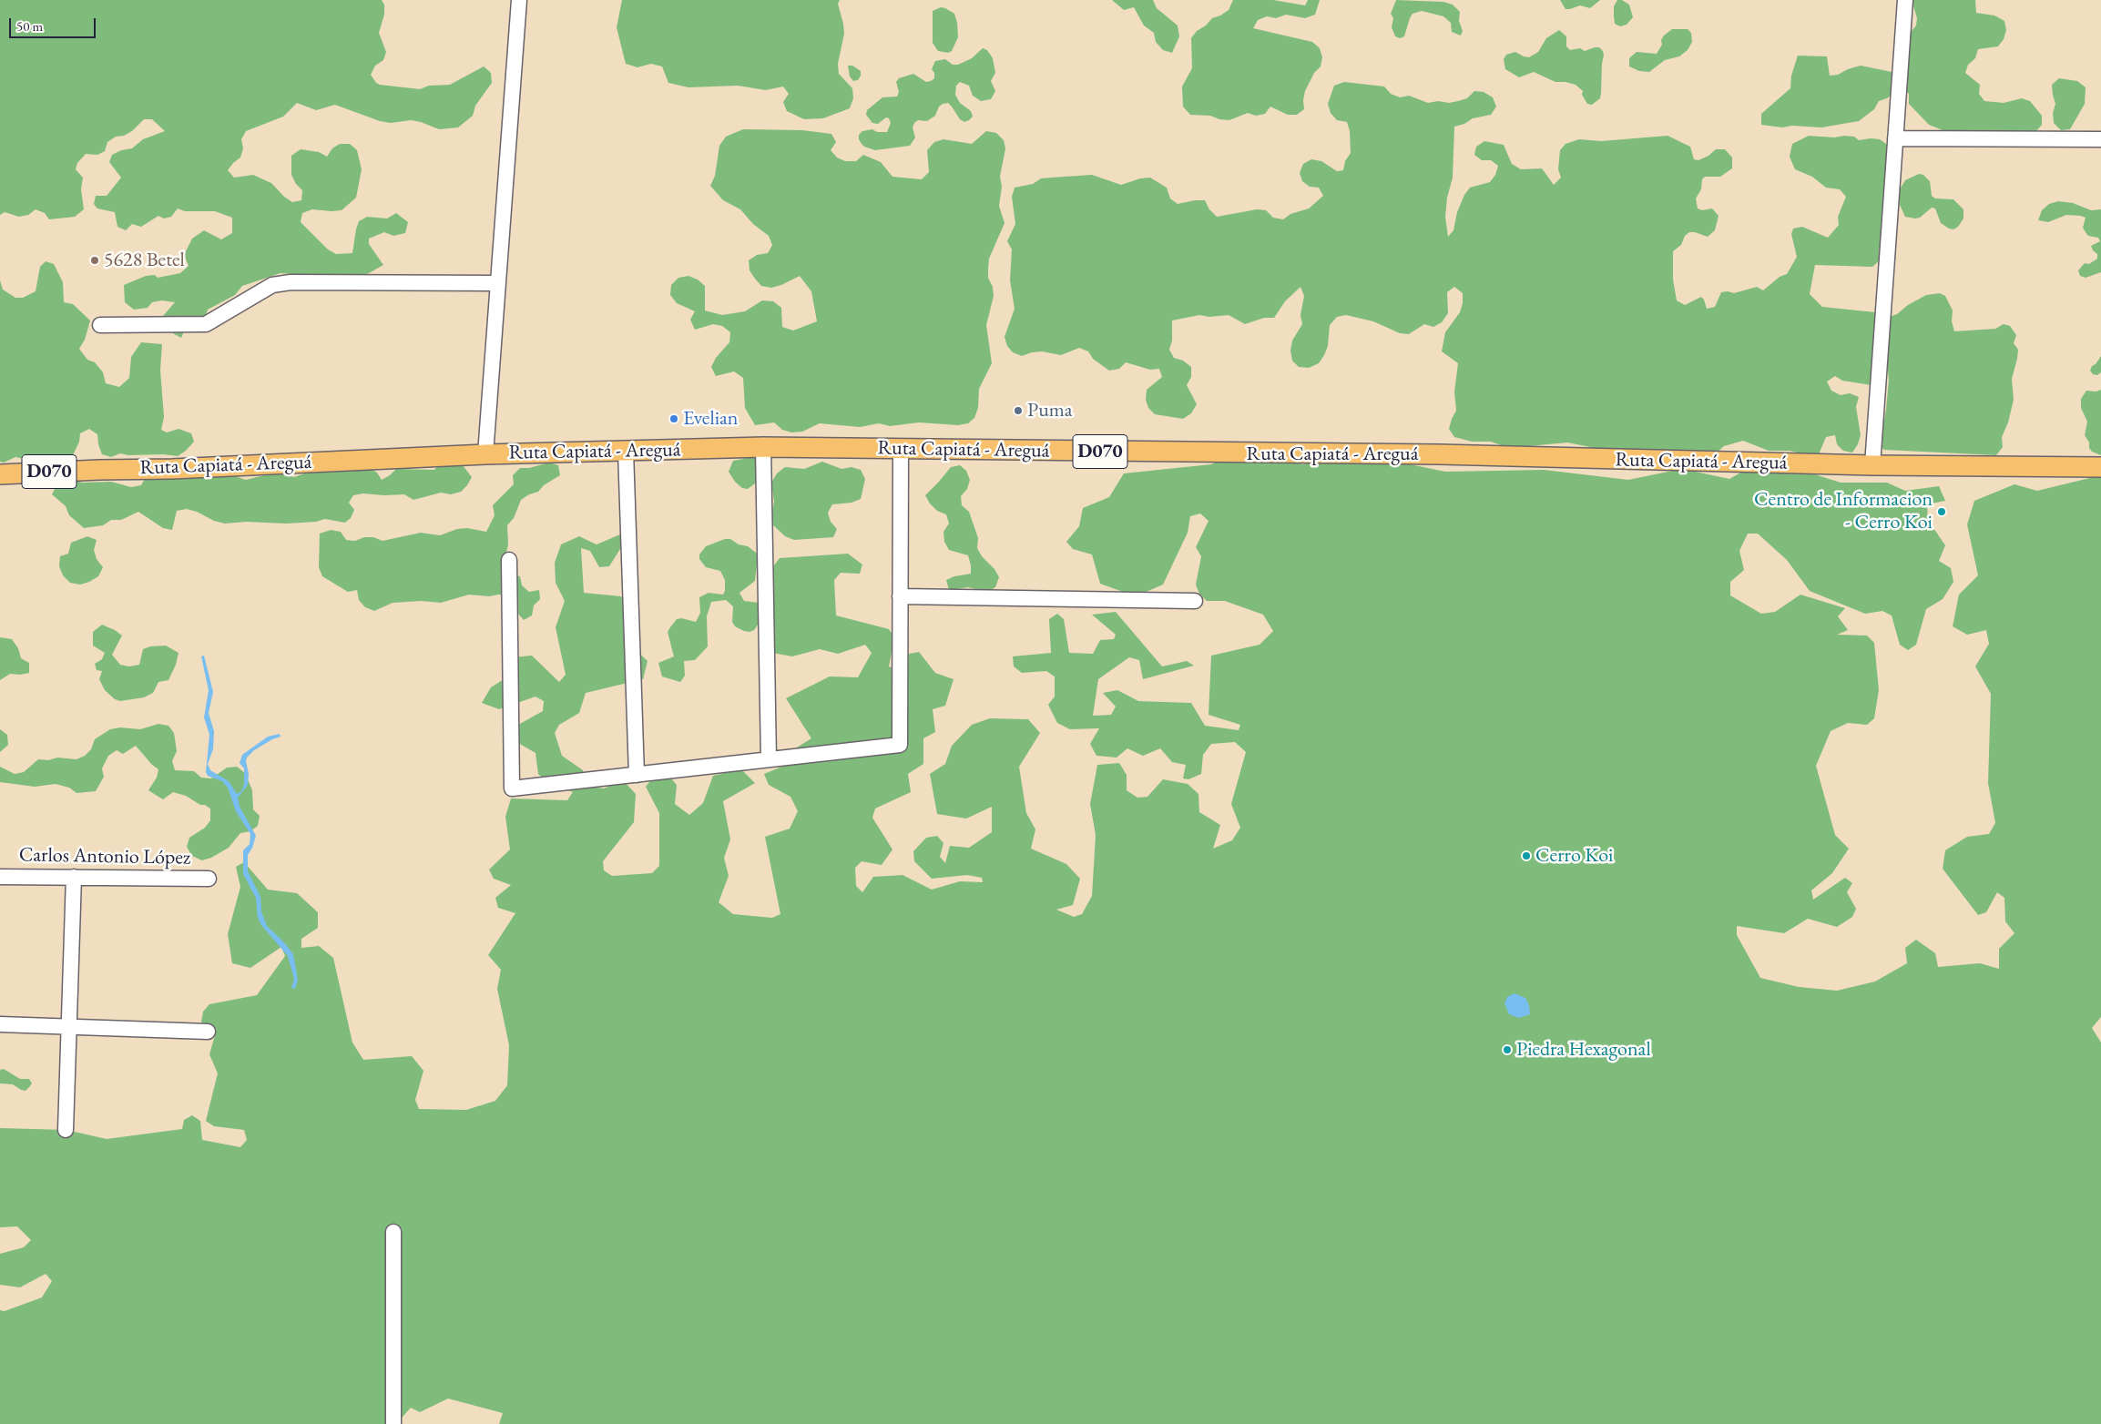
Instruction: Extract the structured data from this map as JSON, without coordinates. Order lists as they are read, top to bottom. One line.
{"streets":{"main road":["Ruta Capiatá - Areguá","D070"],"street":["Carlos Antonio López"]},"places":["5628 Betel","Puma","Evelian","Centro de Informacion - Cerro Koi","Cerro Koi","Piedra Hexagonal"],"scale_bar":"50 m"}
